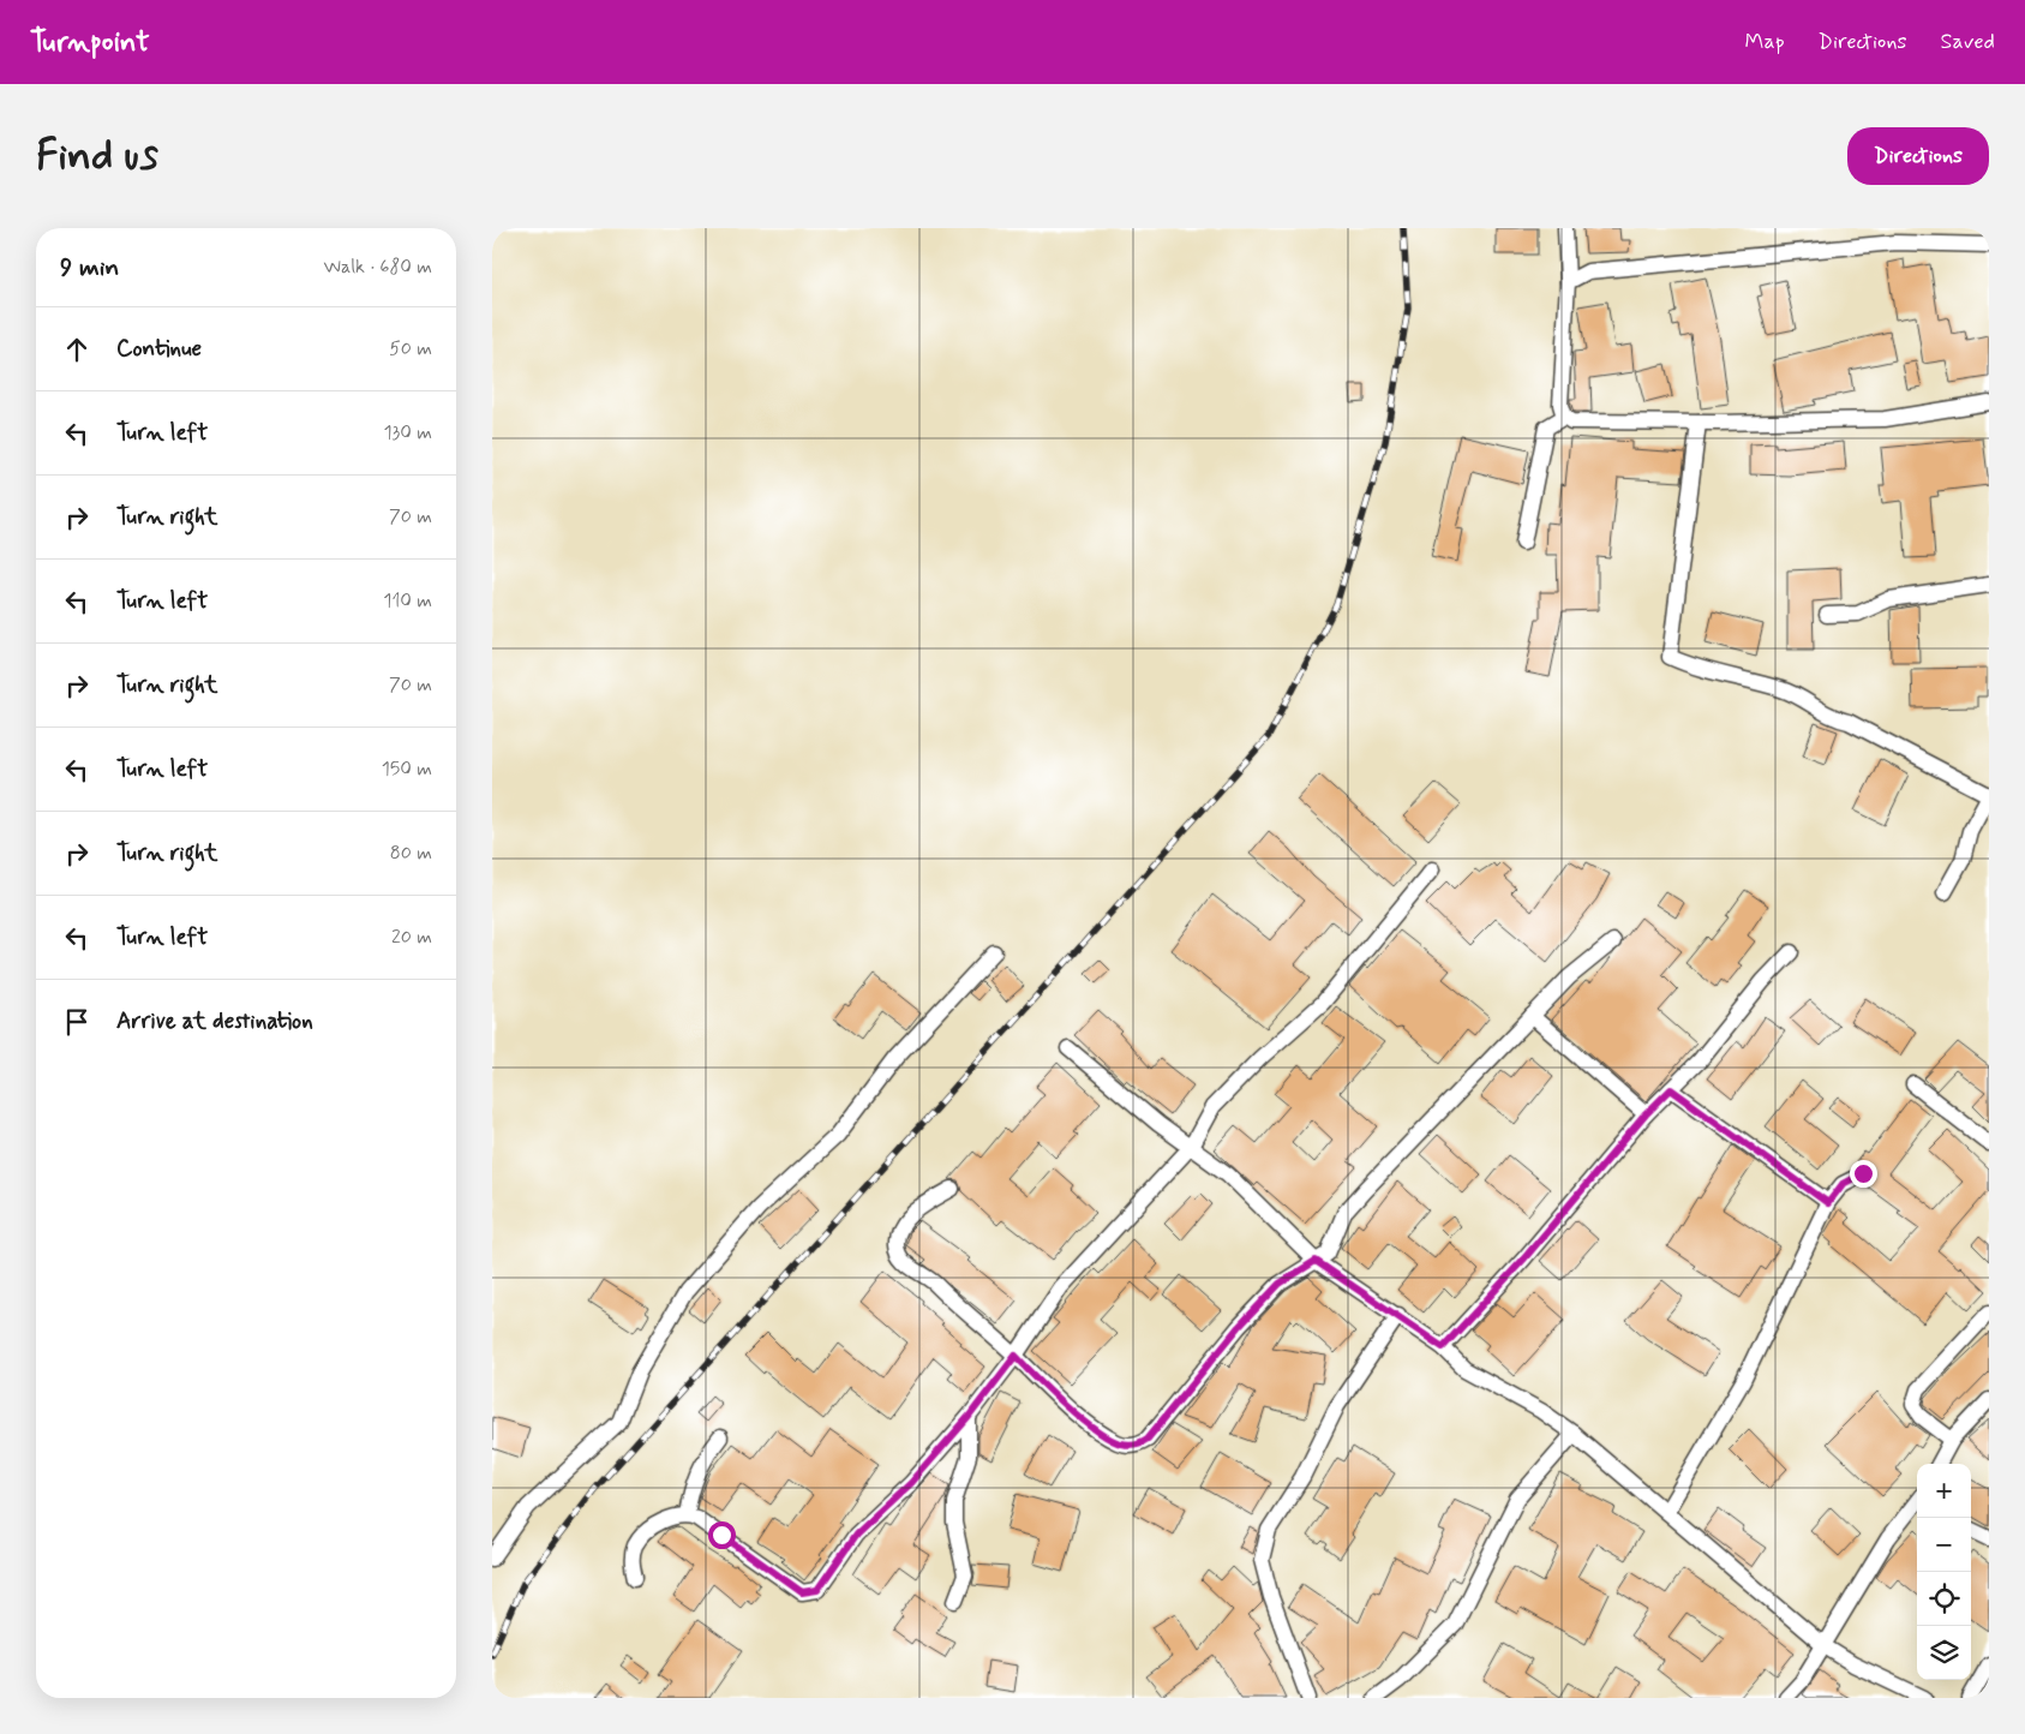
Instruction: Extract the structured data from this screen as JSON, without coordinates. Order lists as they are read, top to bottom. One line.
{"page":{"header":"Turnpoint","nav":["Map","Directions","Saved"],"buttons":"Directions","title":"Find us","heading":["9 min","Walk · 680 m"],"list":[["Continue","50 m"],["Turn left","130 m"],["Turn right","70 m"],["Turn left","110 m"],["Turn right","70 m"],["Turn left","150 m"],["Turn right","80 m"],["Turn left","20 m"],"Arrive at destination"],"map_buttons":["+","−"]}}
